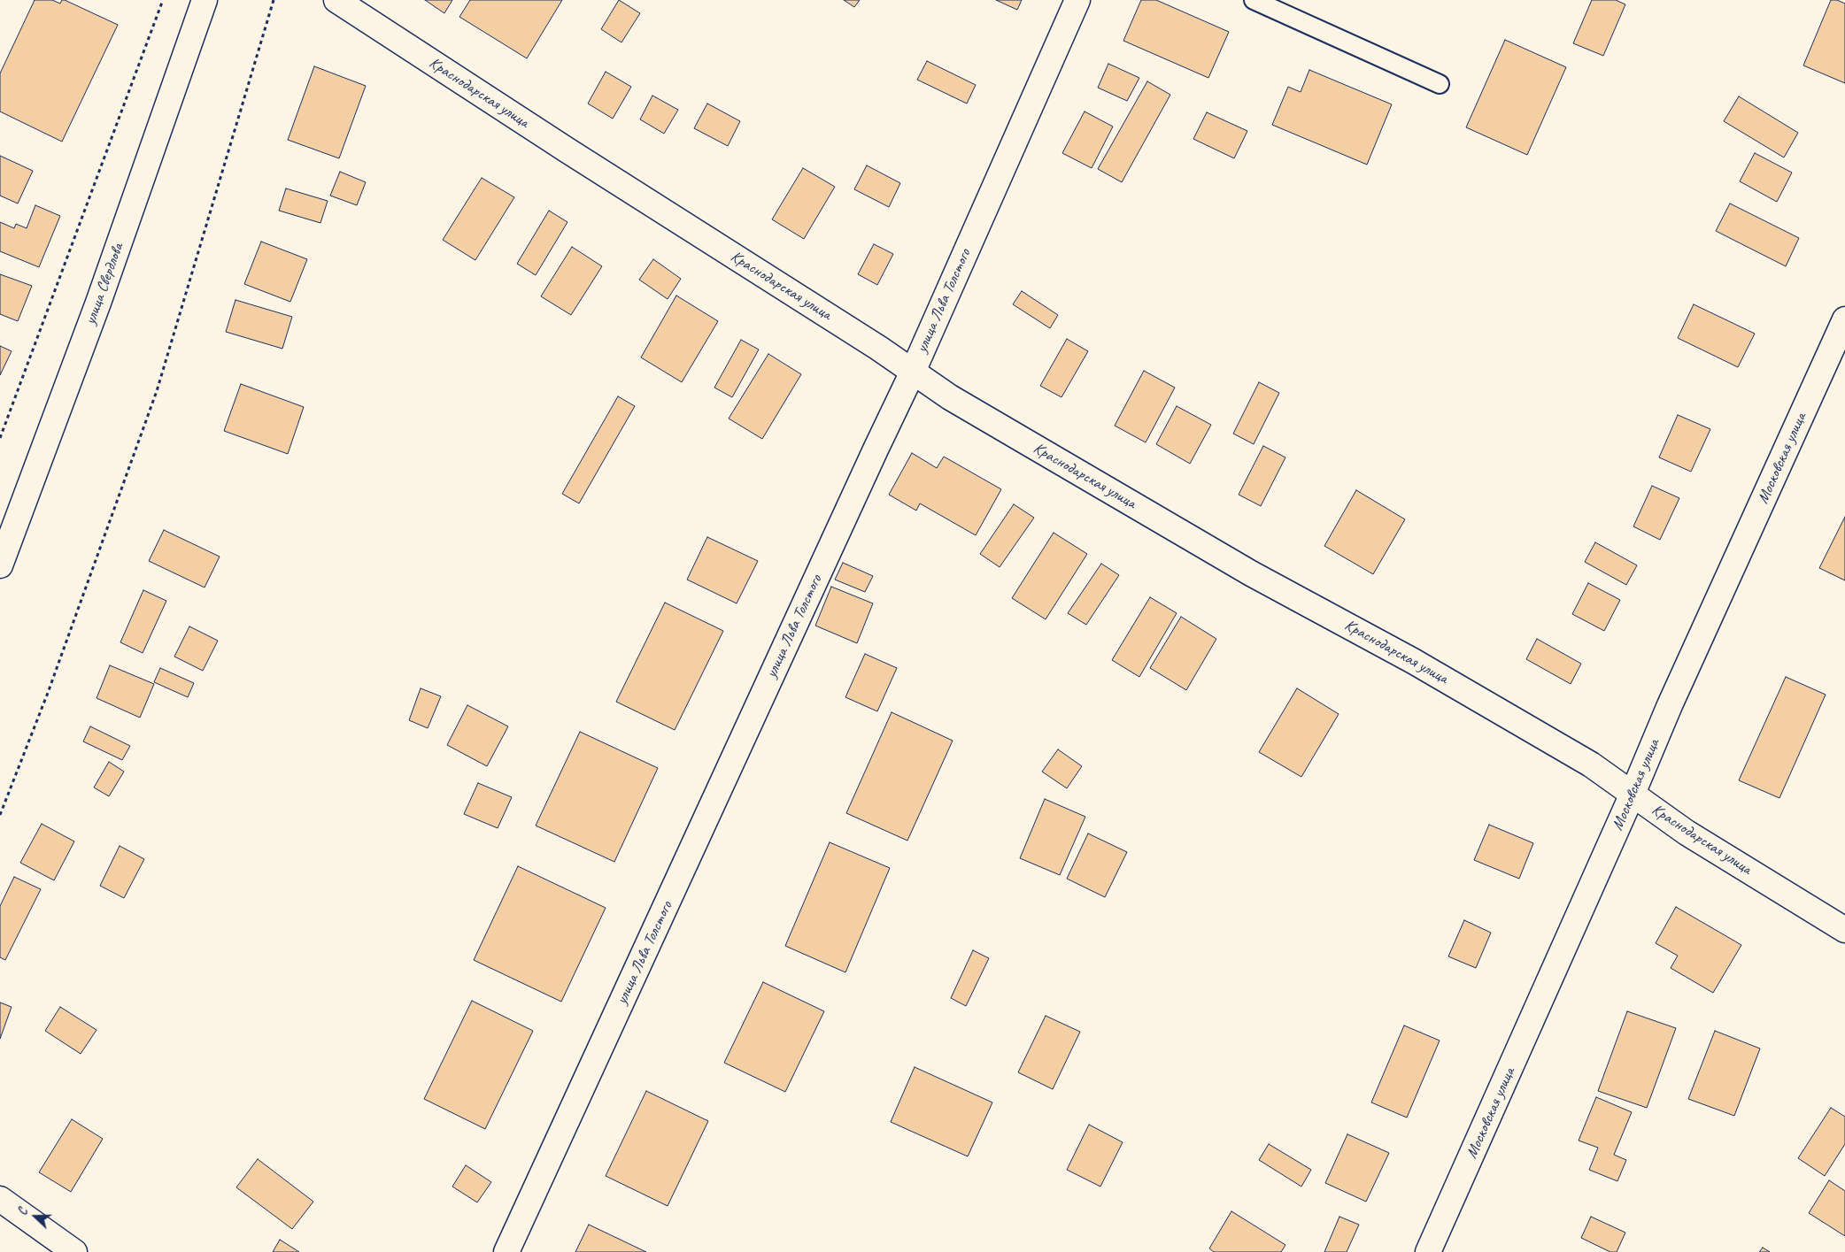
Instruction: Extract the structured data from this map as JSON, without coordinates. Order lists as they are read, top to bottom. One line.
{"streets":{"street":["Краснодарская улица","улица Свердлова","улица Льва Толстого","Московская улица"]},"crossings":[["Краснодарская улица","улица Льва Толстого"],["Краснодарская улица","Московская улица"]],"north":"left"}
